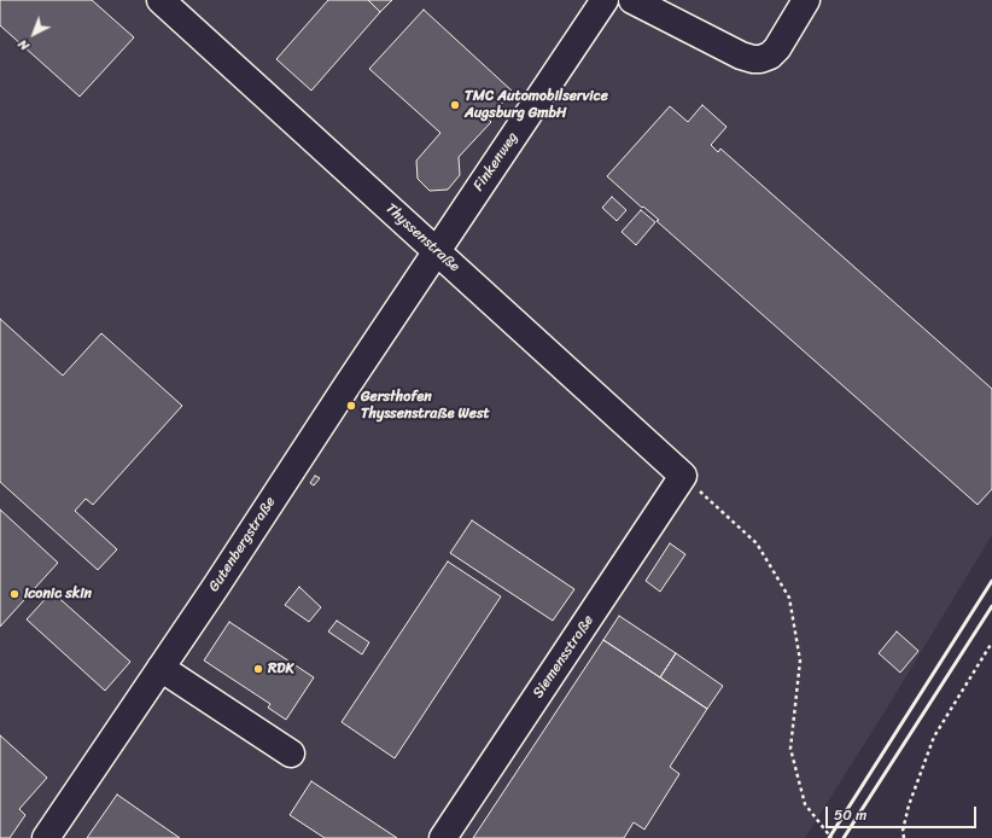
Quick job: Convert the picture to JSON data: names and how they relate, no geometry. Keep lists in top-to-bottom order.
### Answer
{
  "streets": {
    "street": [
      "Finkenweg",
      "Thyssenstraße",
      "Gutenbergstraße",
      "Siemensstraße"
    ]
  },
  "crossings": [
    ["Finkenweg", "Thyssenstraße"],
    ["Finkenweg", "Gutenbergstraße"],
    ["Thyssenstraße", "Gutenbergstraße"],
    ["Thyssenstraße", "Siemensstraße"]
  ],
  "places": [
    "TMC Automobilservice Augsburg GmbH",
    "Gersthofen Thyssenstraße West",
    "iconic skin",
    "RDK"
  ],
  "scale_bar": "50 m",
  "north": "bottom left"
}
